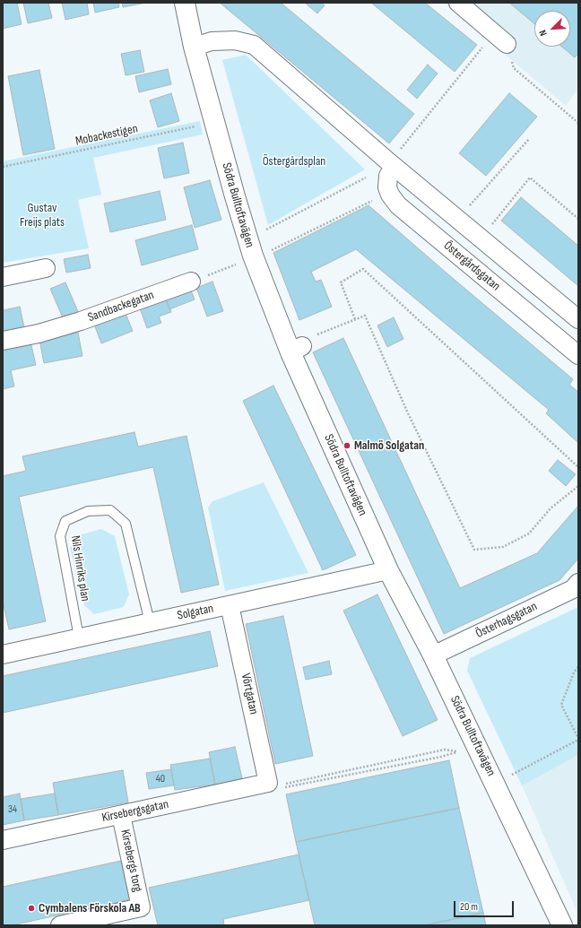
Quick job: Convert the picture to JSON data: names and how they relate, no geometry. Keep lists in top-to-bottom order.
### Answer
{
  "streets": {
    "street": [
      "Södra Bulltoftavägen",
      "Östergårdsgatan",
      "Sandbackegatan",
      "Solgatan",
      "Österhagsgatan",
      "Vörtgatan",
      "Kirsebergsgatan",
      "Kirsebergs torg"
    ],
    "lane": ["Nils Hinriks plan"],
    "path": ["Mobackestigen"]
  },
  "crossings": [
    ["Mobackestigen", "Södra Bulltoftavägen"],
    ["Södra Bulltoftavägen", "Solgatan"],
    ["Södra Bulltoftavägen", "Österhagsgatan"],
    ["Nils Hinriks plan", "Solgatan"],
    ["Solgatan", "Vörtgatan"],
    ["Vörtgatan", "Kirsebergsgatan"],
    ["Kirsebergsgatan", "Kirsebergs torg"]
  ],
  "parks": ["Östergårdsplan", "Gustav Freijs plats"],
  "places": ["Malmö Solgatan", "Cymbalens Förskola AB"],
  "house_numbers": ["40", "34"],
  "scale_bar": "20 m",
  "north": "bottom left"
}
